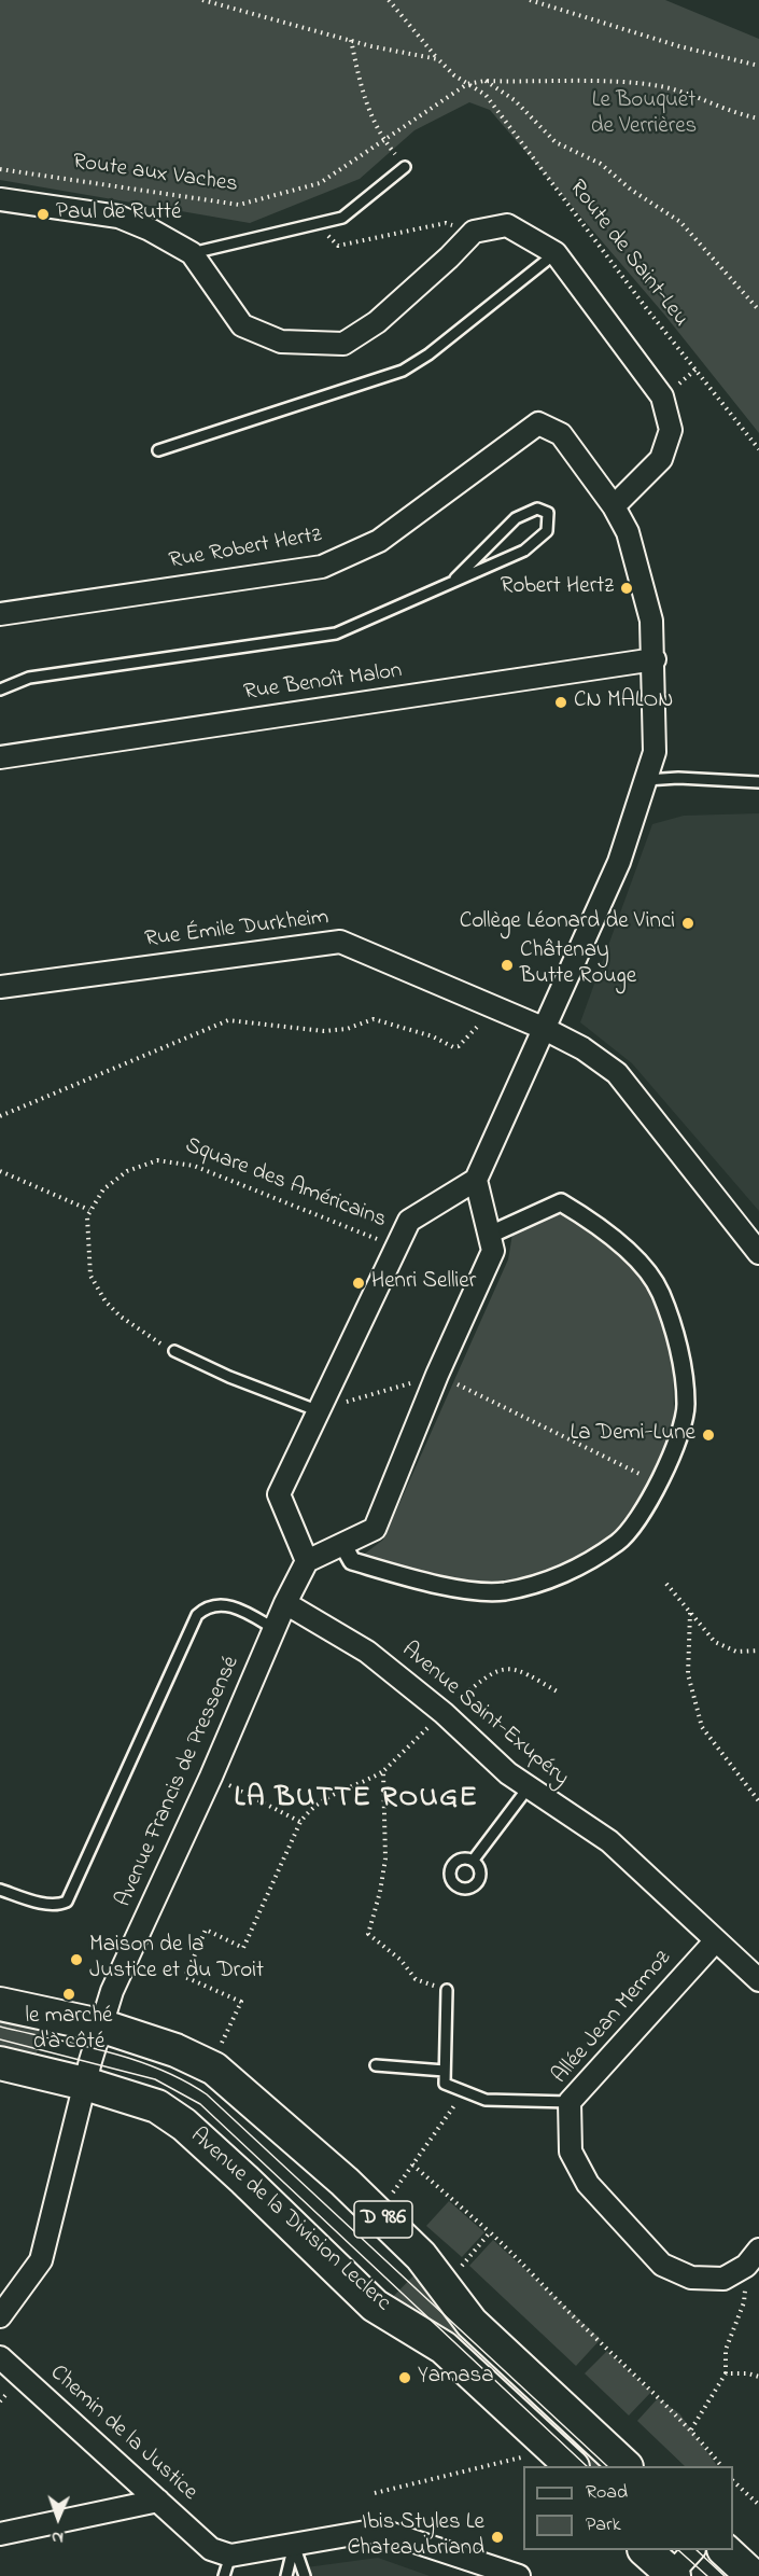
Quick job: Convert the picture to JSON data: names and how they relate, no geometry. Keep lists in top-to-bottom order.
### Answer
{
  "streets": {
    "main road": ["D 986", "Avenue de la Division Leclerc"],
    "street": [
      "Rue Robert Hertz",
      "Rue Benoît Malon",
      "Rue Émile Durkheim",
      "Avenue Saint-Exupéry",
      "Avenue Francis de Pressensé",
      "Allée Jean Mermoz",
      "Chemin de la Justice"
    ],
    "path": ["Route aux Vaches", "Route de Saint-Leu", "Square des Américains"]
  },
  "crossings": [
    ["Route aux Vaches", "Route de Saint-Leu"],
    ["Avenue Saint-Exupéry", "Avenue Francis de Pressensé"],
    ["Avenue Saint-Exupéry", "Allée Jean Mermoz"],
    ["Avenue Francis de Pressensé", "D 986"],
    ["Avenue Francis de Pressensé", "Avenue de la Division Leclerc"]
  ],
  "districts": ["LA BUTTE ROUGE"],
  "parks": ["Le Bouquet de Verrières"],
  "places": [
    "Paul de Rutté",
    "Robert Hertz",
    "CN MALON",
    "Collège Léonard de Vinci",
    "Châtenay Butte Rouge",
    "Henri Sellier",
    "La Demi-Lune",
    "Maison de la Justice et du Droit",
    "le marché d'à côté",
    "Yamasa",
    "Ibis Styles Le Chateaubriand"
  ],
  "legend": ["Road", "Park"],
  "north": "bottom"
}
